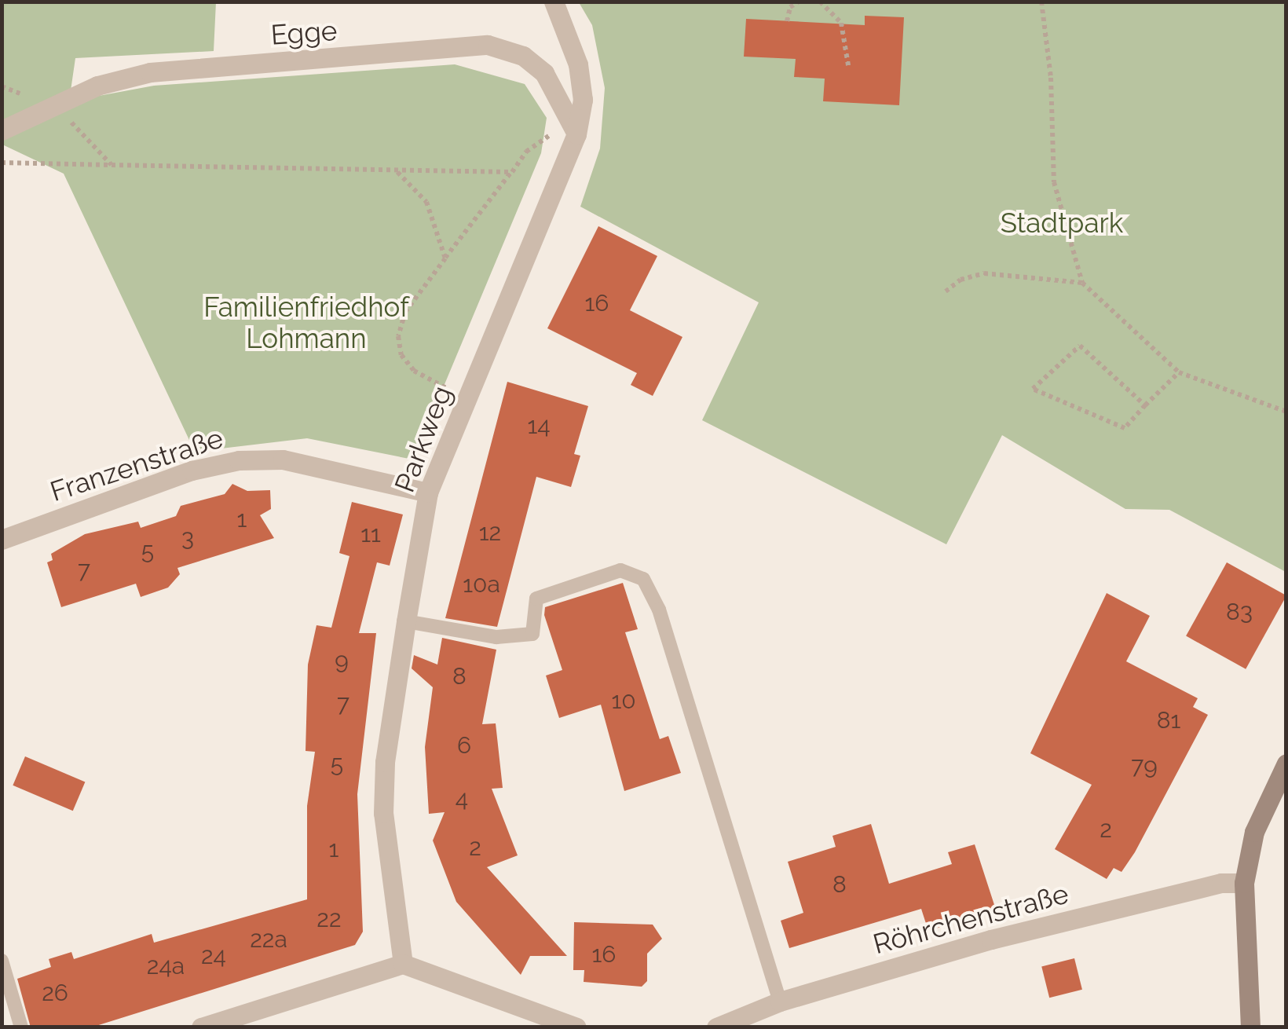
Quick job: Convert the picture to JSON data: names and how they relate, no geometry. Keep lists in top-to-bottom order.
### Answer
{
  "streets": {
    "street": [
      "Egge",
      "Parkweg",
      "Franzenstraße",
      "Röhrchenstraße"
    ]
  },
  "crossings": [
    ["Egge", "Parkweg"],
    ["Parkweg", "Franzenstraße"]
  ],
  "parks": ["Stadtpark", "Familienfriedhof Lohmann"],
  "house_numbers": [
    "16",
    "14",
    "1",
    "12",
    "11",
    "3",
    "5",
    "7",
    "10a",
    "83",
    "9",
    "8",
    "10",
    "7",
    "81",
    "6",
    "5",
    "79",
    "4",
    "2",
    "2",
    "1",
    "8",
    "22",
    "22a",
    "16",
    "24",
    "24a",
    "26"
  ]
}
